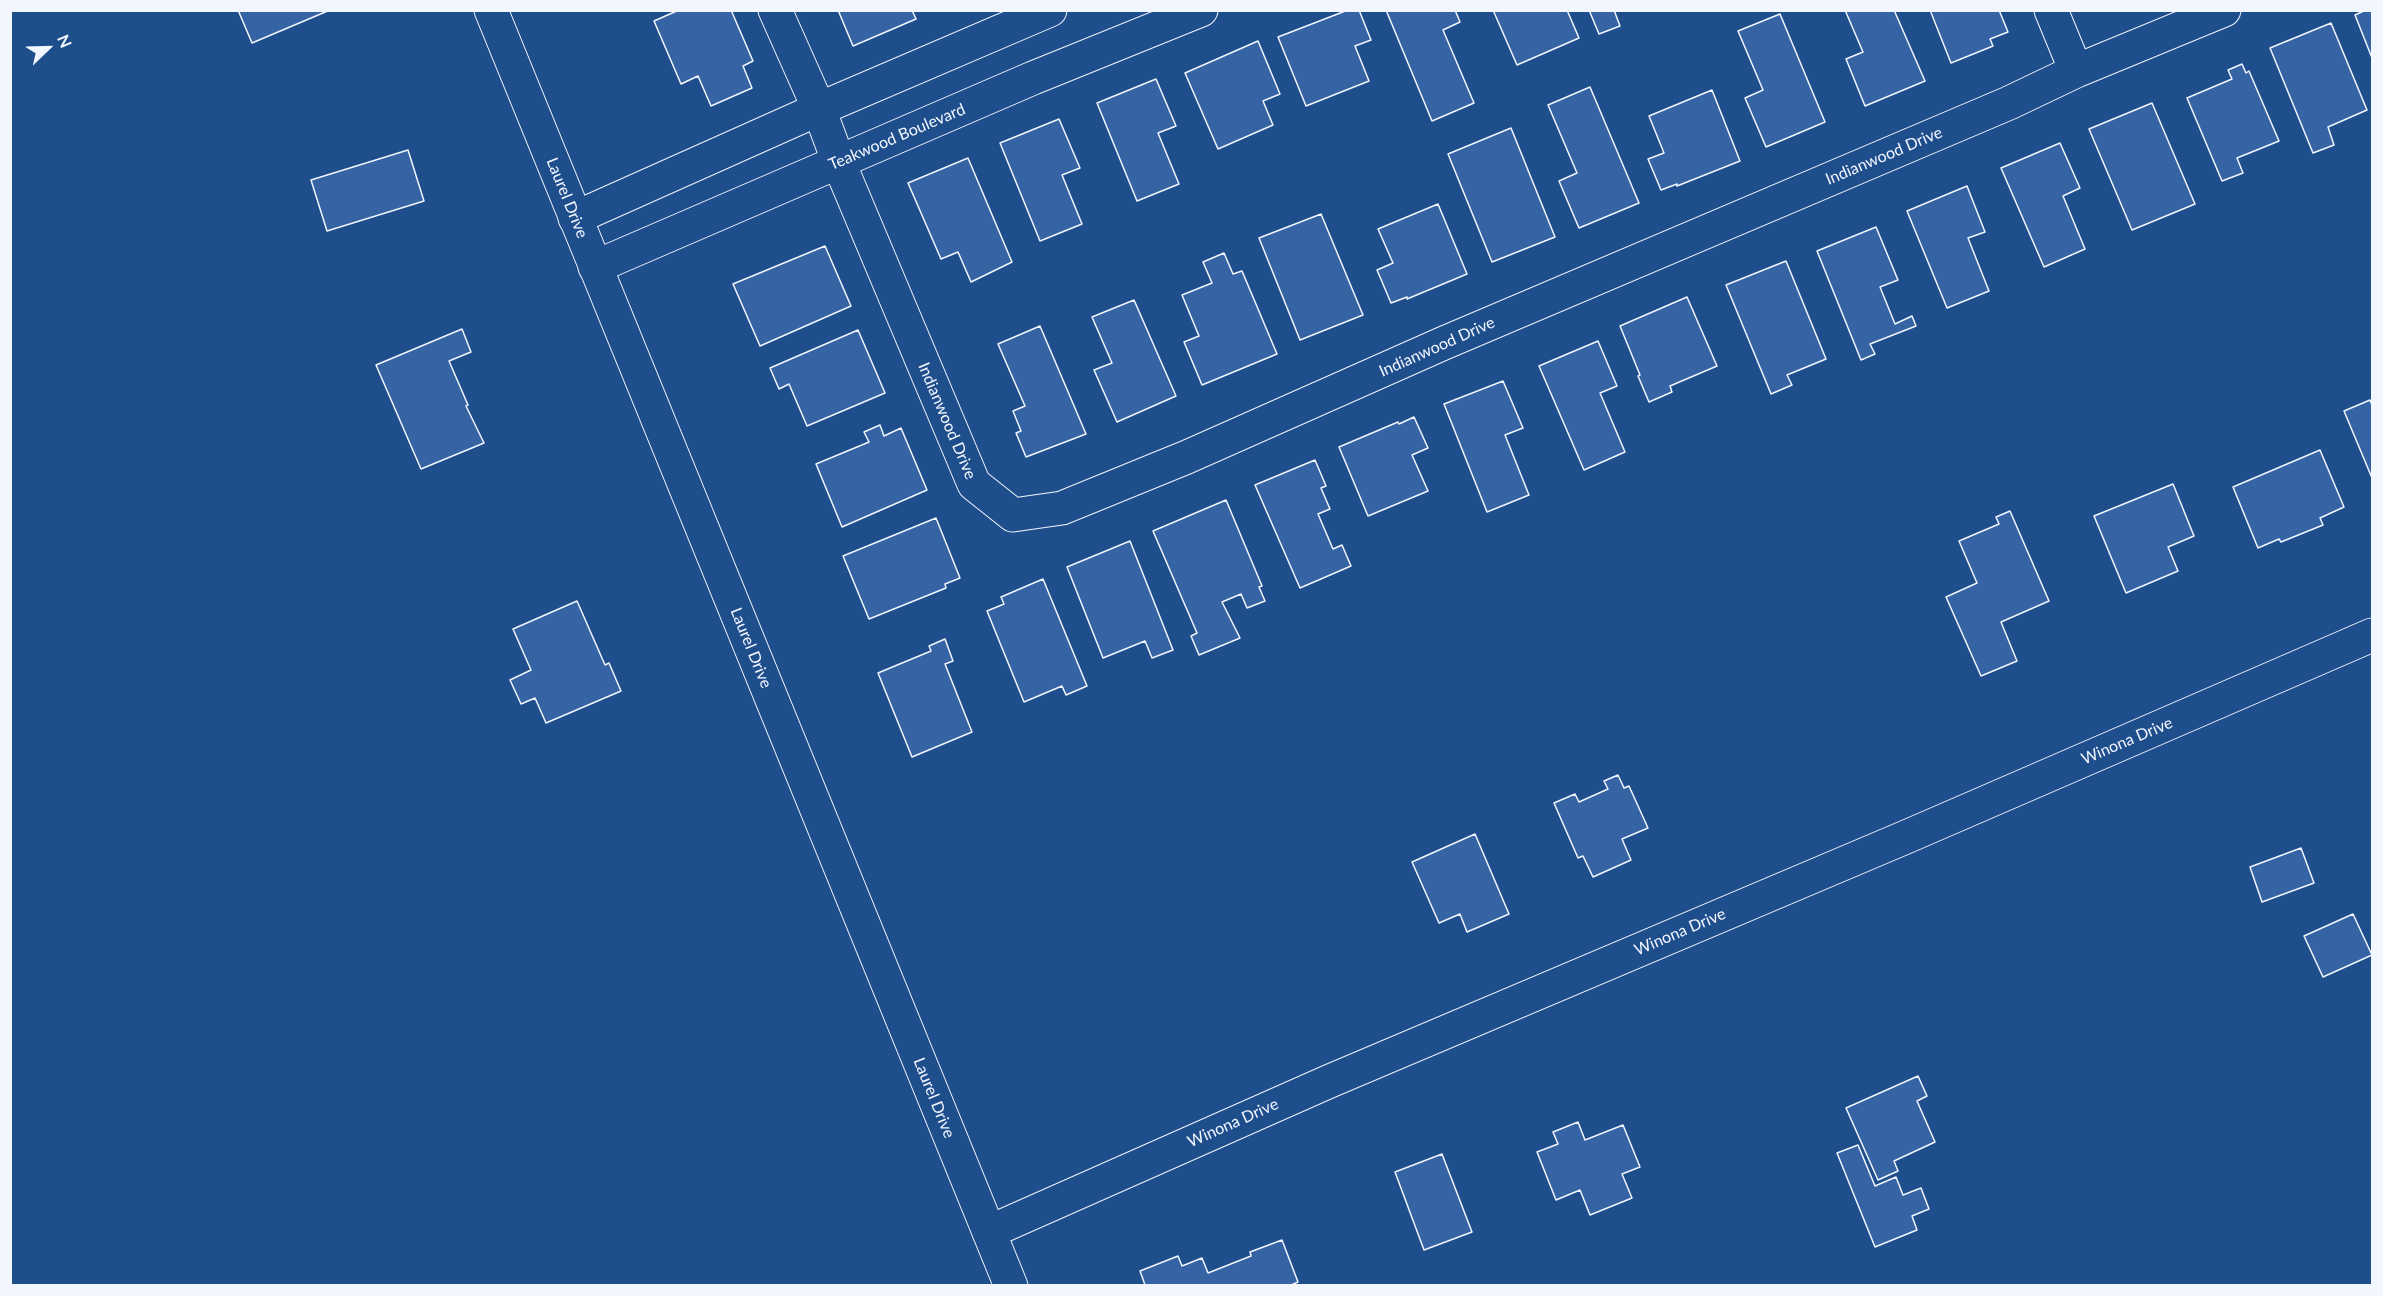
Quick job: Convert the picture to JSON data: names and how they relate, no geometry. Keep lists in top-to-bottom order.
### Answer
{
  "streets": {
    "street": [
      "Teakwood Boulevard",
      "Indianwood Drive",
      "Laurel Drive",
      "Winona Drive"
    ]
  },
  "crossings": [
    ["Teakwood Boulevard", "Indianwood Drive"],
    ["Teakwood Boulevard", "Laurel Drive"],
    ["Laurel Drive", "Winona Drive"]
  ],
  "north": "top right"
}
